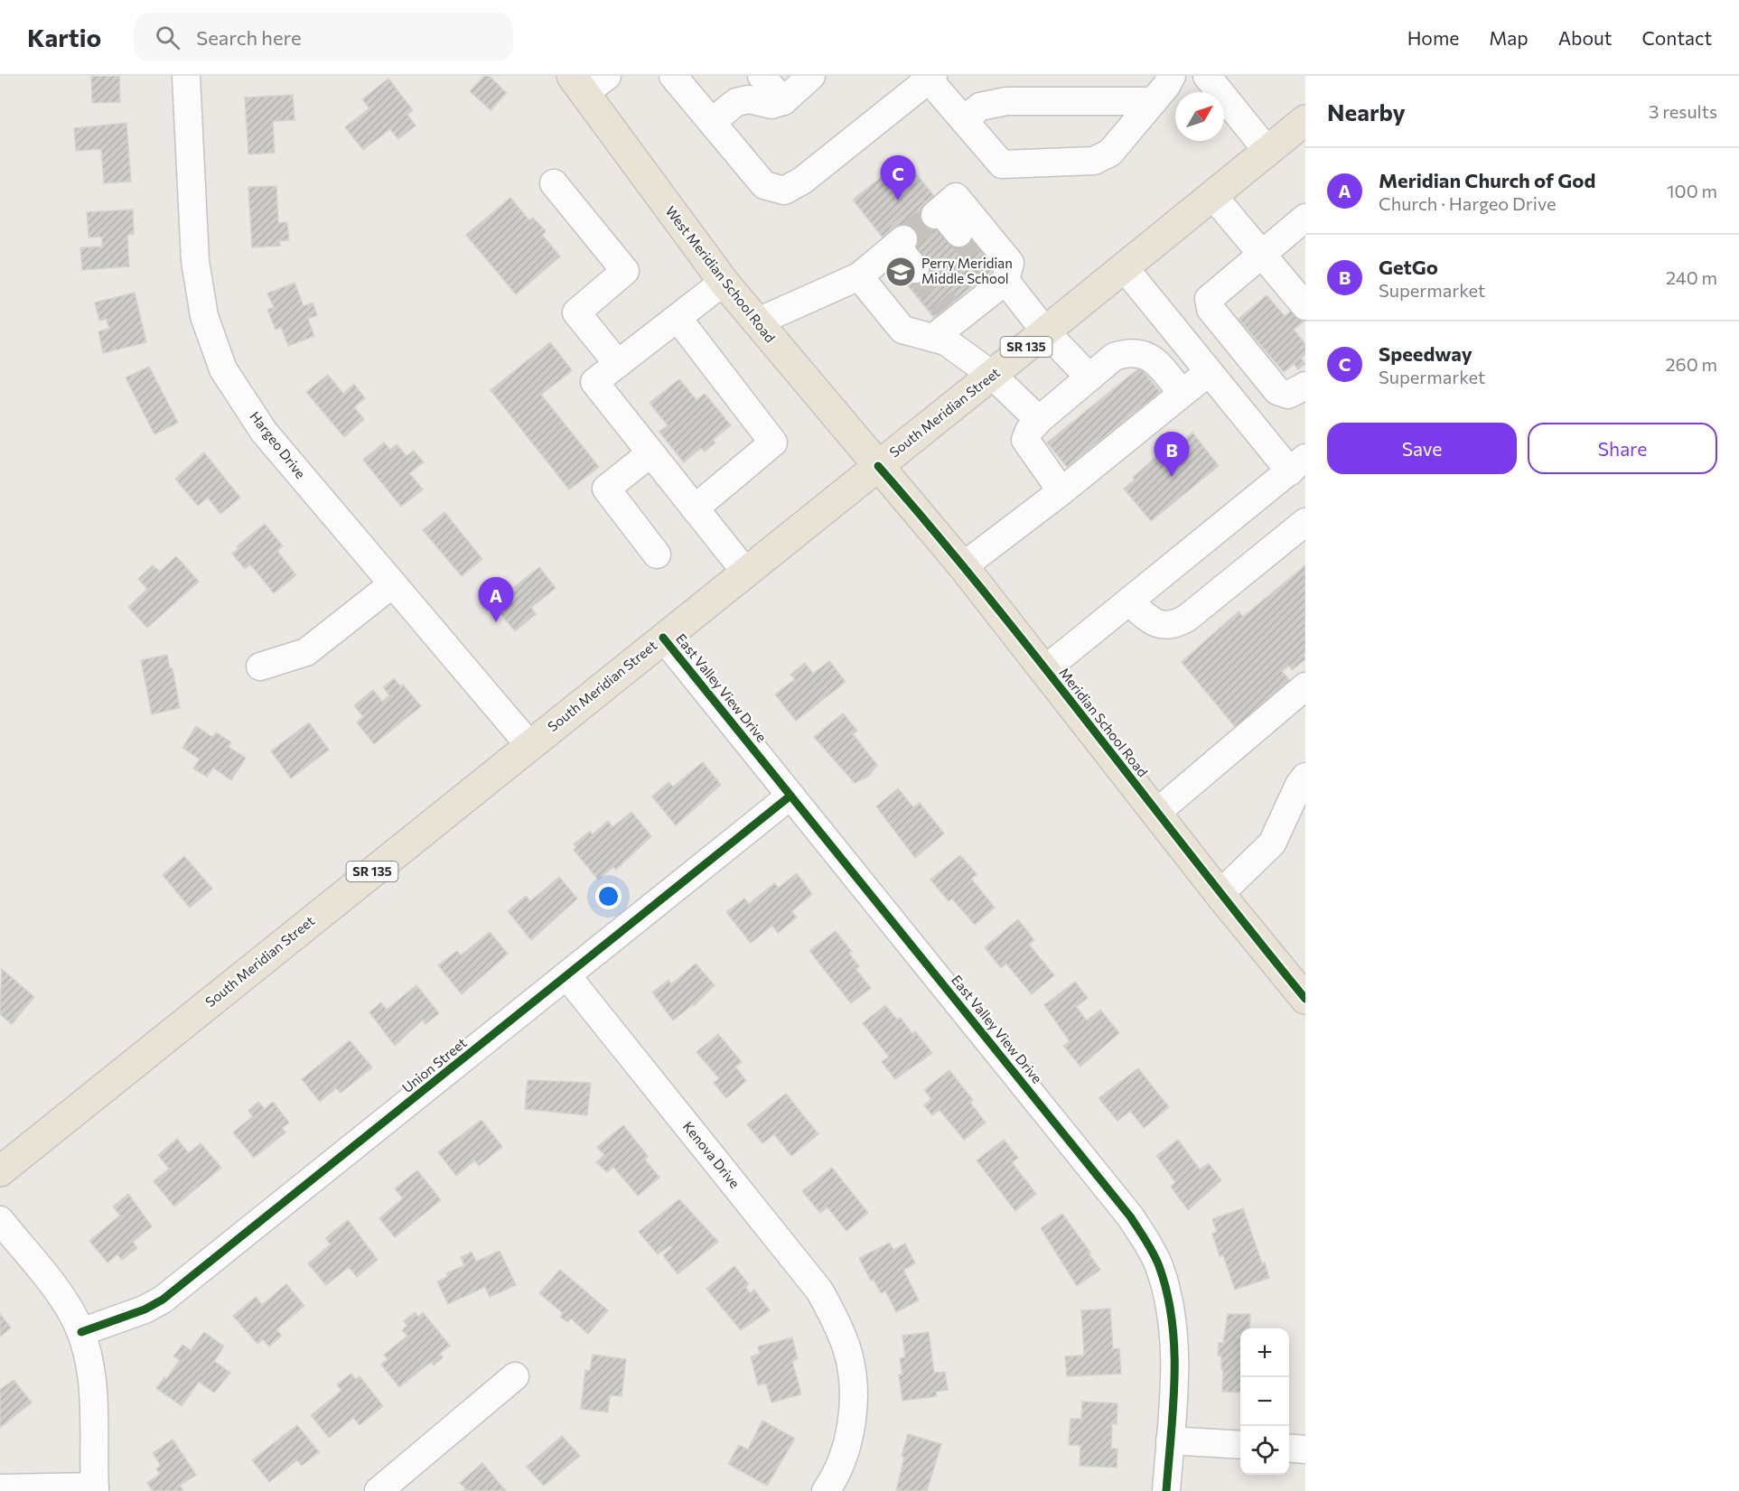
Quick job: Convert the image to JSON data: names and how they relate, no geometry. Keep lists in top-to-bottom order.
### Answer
{
  "streets": {
    "main road": [
      "West Meridian School Road",
      "SR 135",
      "South Meridian Street",
      "Meridian School Road"
    ],
    "street": [
      "Hargeo Drive",
      "East Valley View Drive",
      "Union Street",
      "Kenova Drive"
    ]
  },
  "crossings": [
    ["West Meridian School Road", "South Meridian Street"],
    ["West Meridian School Road", "Meridian School Road"],
    ["South Meridian Street", "Hargeo Drive"],
    ["South Meridian Street", "East Valley View Drive"],
    ["South Meridian Street", "Meridian School Road"],
    ["East Valley View Drive", "Union Street"],
    ["Union Street", "Kenova Drive"]
  ],
  "places": {
    "school or university": ["Perry Meridian Middle School"]
  },
  "north": "top right",
  "page": {
    "header": "Kartio",
    "search": "Search here",
    "nav": [
      "Home",
      "Map",
      "About",
      "Contact"
    ],
    "heading": ["Nearby", "3 results"],
    "list": [
      {
        "mark": "A",
        "name": "Meridian Church of God",
        "note": "Church · Hargeo Drive",
        "value": "100 m"
      },
      {
        "mark": "B",
        "name": "GetGo",
        "note": "Supermarket",
        "value": "240 m"
      },
      {
        "mark": "C",
        "name": "Speedway",
        "note": "Supermarket",
        "value": "260 m"
      }
    ],
    "pins": ["C", "B", "A"],
    "buttons": ["Save", "Share"],
    "map_buttons": ["+", "−"]
  }
}
